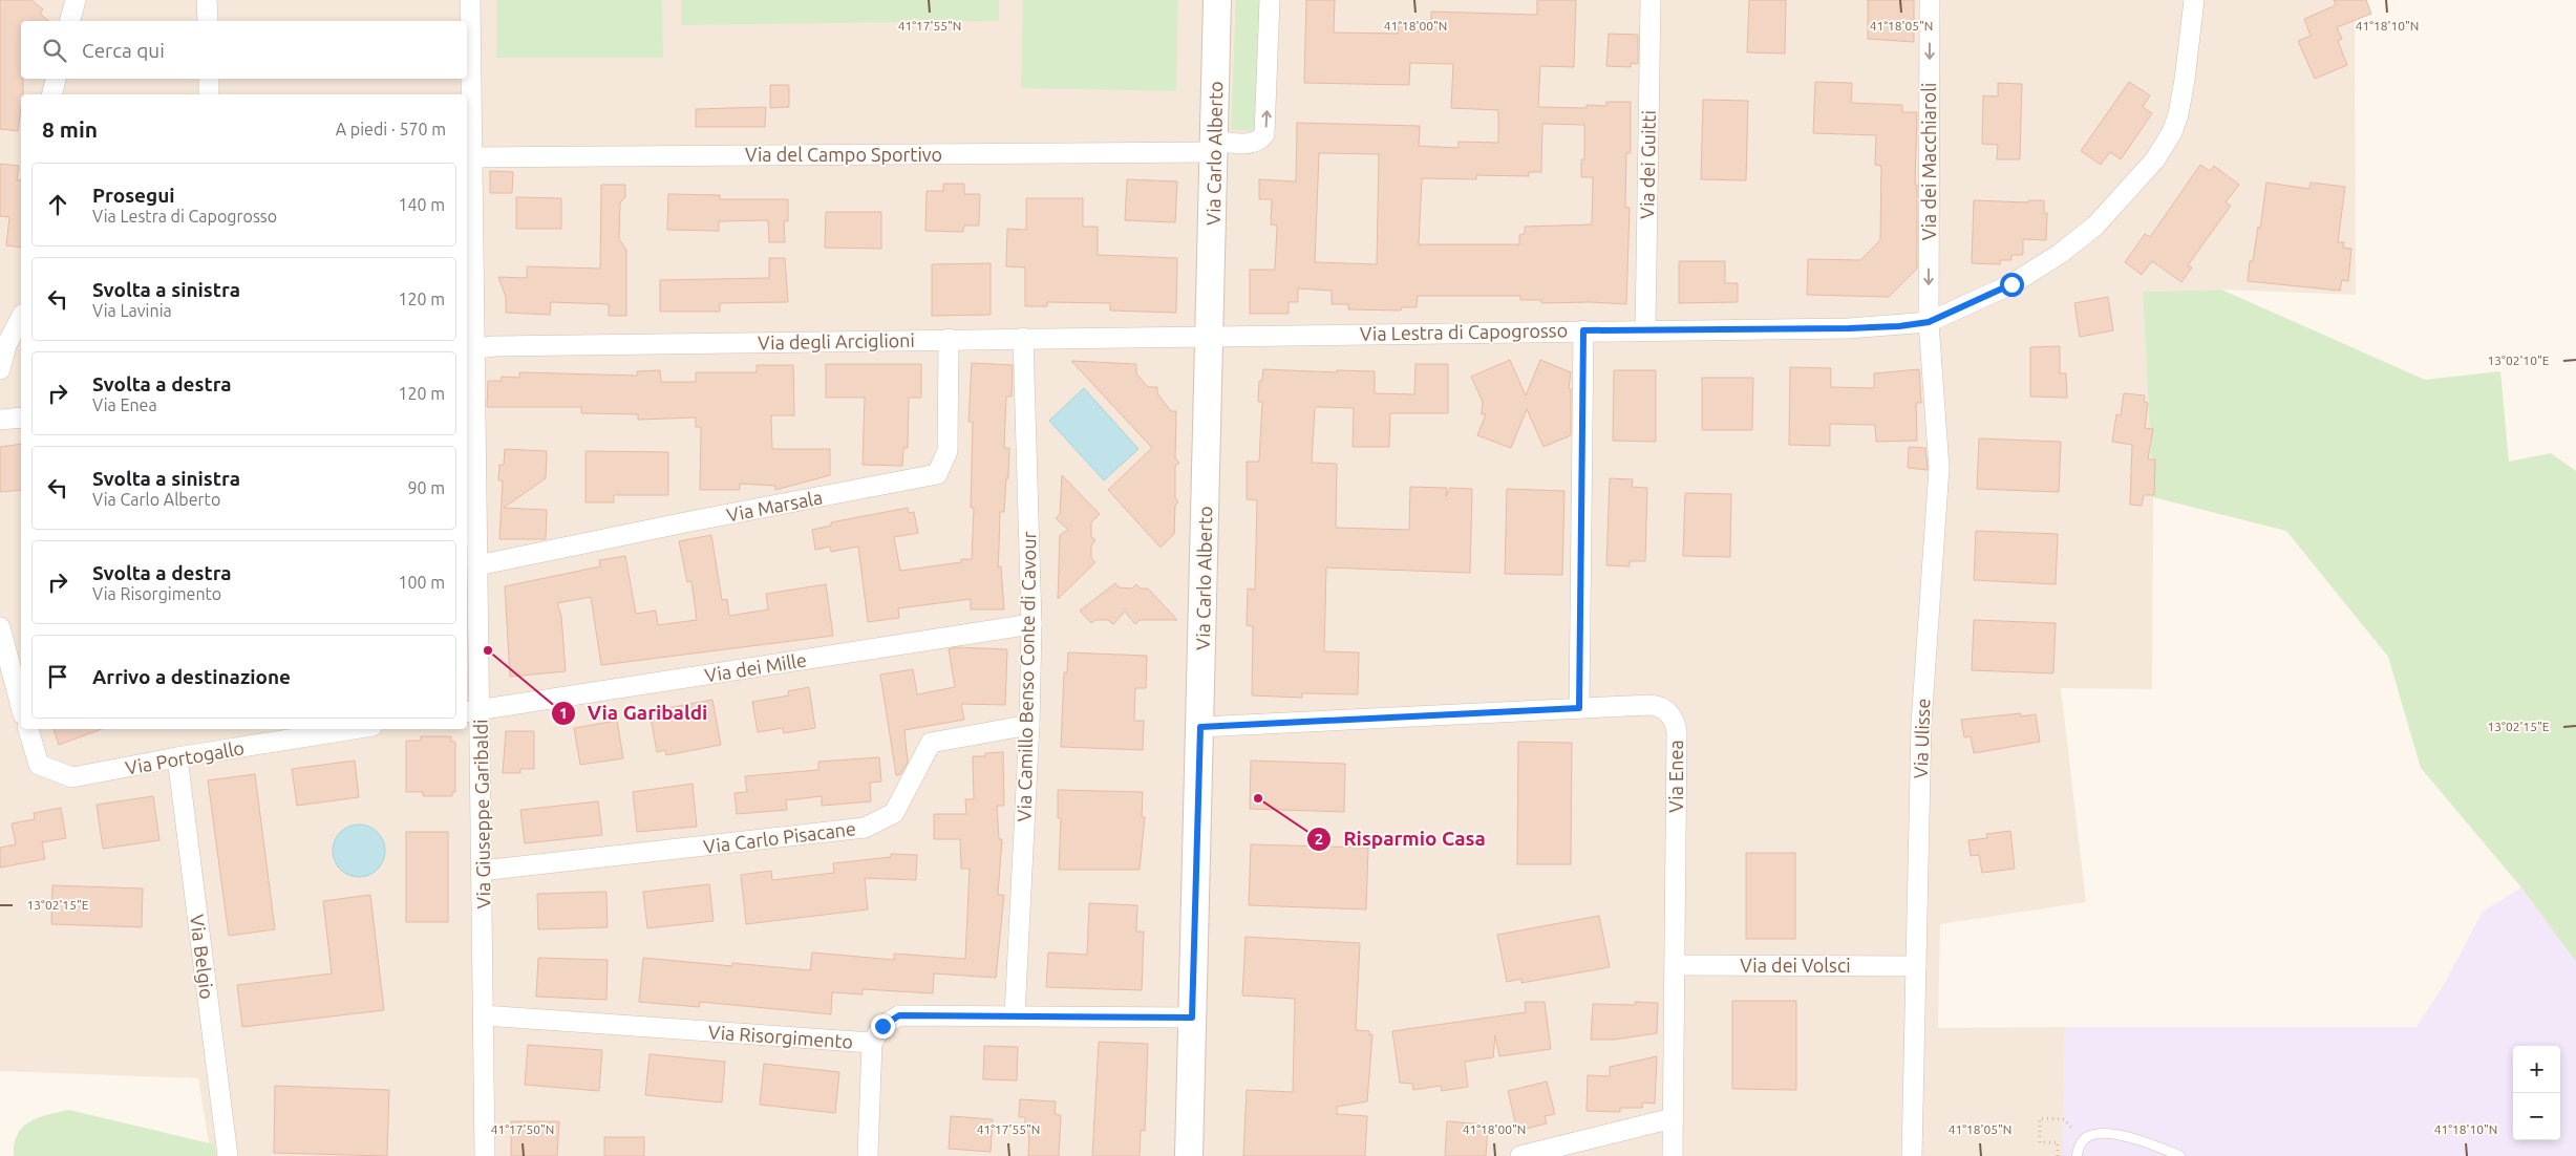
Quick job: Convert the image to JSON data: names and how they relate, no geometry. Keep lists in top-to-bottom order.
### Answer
{
  "streets": {
    "street": [
      "Via Carlo Alberto",
      "Via del Campo Sportivo",
      "Via dei Macchiaroli",
      "Via dei Guitti",
      "Via Lestra di Capogrosso",
      "Via degli Arciglioni",
      "Via Marsala",
      "Via dei Mille",
      "Via Camillo Benso Conte di Cavour",
      "Via Ulisse",
      "Via Portogallo",
      "Via Enea",
      "Via Giuseppe Garibaldi",
      "Via Carlo Pisacane",
      "Via Belgio",
      "Via dei Volsci",
      "Via Risorgimento"
    ]
  },
  "crossings": [
    ["Via Carlo Alberto", "Via del Campo Sportivo"],
    ["Via Carlo Alberto", "Via Lestra di Capogrosso"],
    ["Via Carlo Alberto", "Via degli Arciglioni"],
    ["Via Carlo Alberto", "Via Enea"],
    ["Via Carlo Alberto", "Via Risorgimento"],
    ["Via del Campo Sportivo", "Via Giuseppe Garibaldi"],
    ["Via dei Macchiaroli", "Via Lestra di Capogrosso"],
    ["Via dei Macchiaroli", "Via Ulisse"],
    ["Via dei Guitti", "Via Lestra di Capogrosso"],
    ["Via Lestra di Capogrosso", "Via degli Arciglioni"],
    ["Via Lestra di Capogrosso", "Via Ulisse"],
    ["Via degli Arciglioni", "Via Marsala"],
    ["Via degli Arciglioni", "Via Camillo Benso Conte di Cavour"],
    ["Via degli Arciglioni", "Via Giuseppe Garibaldi"],
    ["Via Marsala", "Via Giuseppe Garibaldi"],
    ["Via dei Mille", "Via Camillo Benso Conte di Cavour"],
    ["Via dei Mille", "Via Giuseppe Garibaldi"],
    ["Via Camillo Benso Conte di Cavour", "Via Carlo Pisacane"],
    ["Via Camillo Benso Conte di Cavour", "Via Risorgimento"],
    ["Via Ulisse", "Via dei Volsci"],
    ["Via Portogallo", "Via Belgio"],
    ["Via Enea", "Via dei Volsci"],
    ["Via Giuseppe Garibaldi", "Via Carlo Pisacane"],
    ["Via Giuseppe Garibaldi", "Via Risorgimento"]
  ],
  "one_way": ["Via dei Macchiaroli"],
  "places": ["Via Garibaldi", "Risparmio Casa"],
  "page": {
    "search": "Cerca qui",
    "heading": ["8 min", "A piedi · 570 m"],
    "list": [
      ["Prosegui", "Via Lestra di Capogrosso", "140 m"],
      ["Svolta a sinistra", "Via Lavinia", "120 m"],
      ["Svolta a destra", "Via Enea", "120 m"],
      ["Svolta a sinistra", "Via Carlo Alberto", "90 m"],
      ["Svolta a destra", "Via Risorgimento", "100 m"],
      "Arrivo a destinazione"
    ],
    "map_buttons": ["+", "−"]
  },
  "coordinates": [
    "41°17'55\"N",
    "41°18'00\"N",
    "41°18'05\"N",
    "41°18'10\"N",
    "13°02'10\"E",
    "13°02'15\"E",
    "41°17'50\"N"
  ]
}
